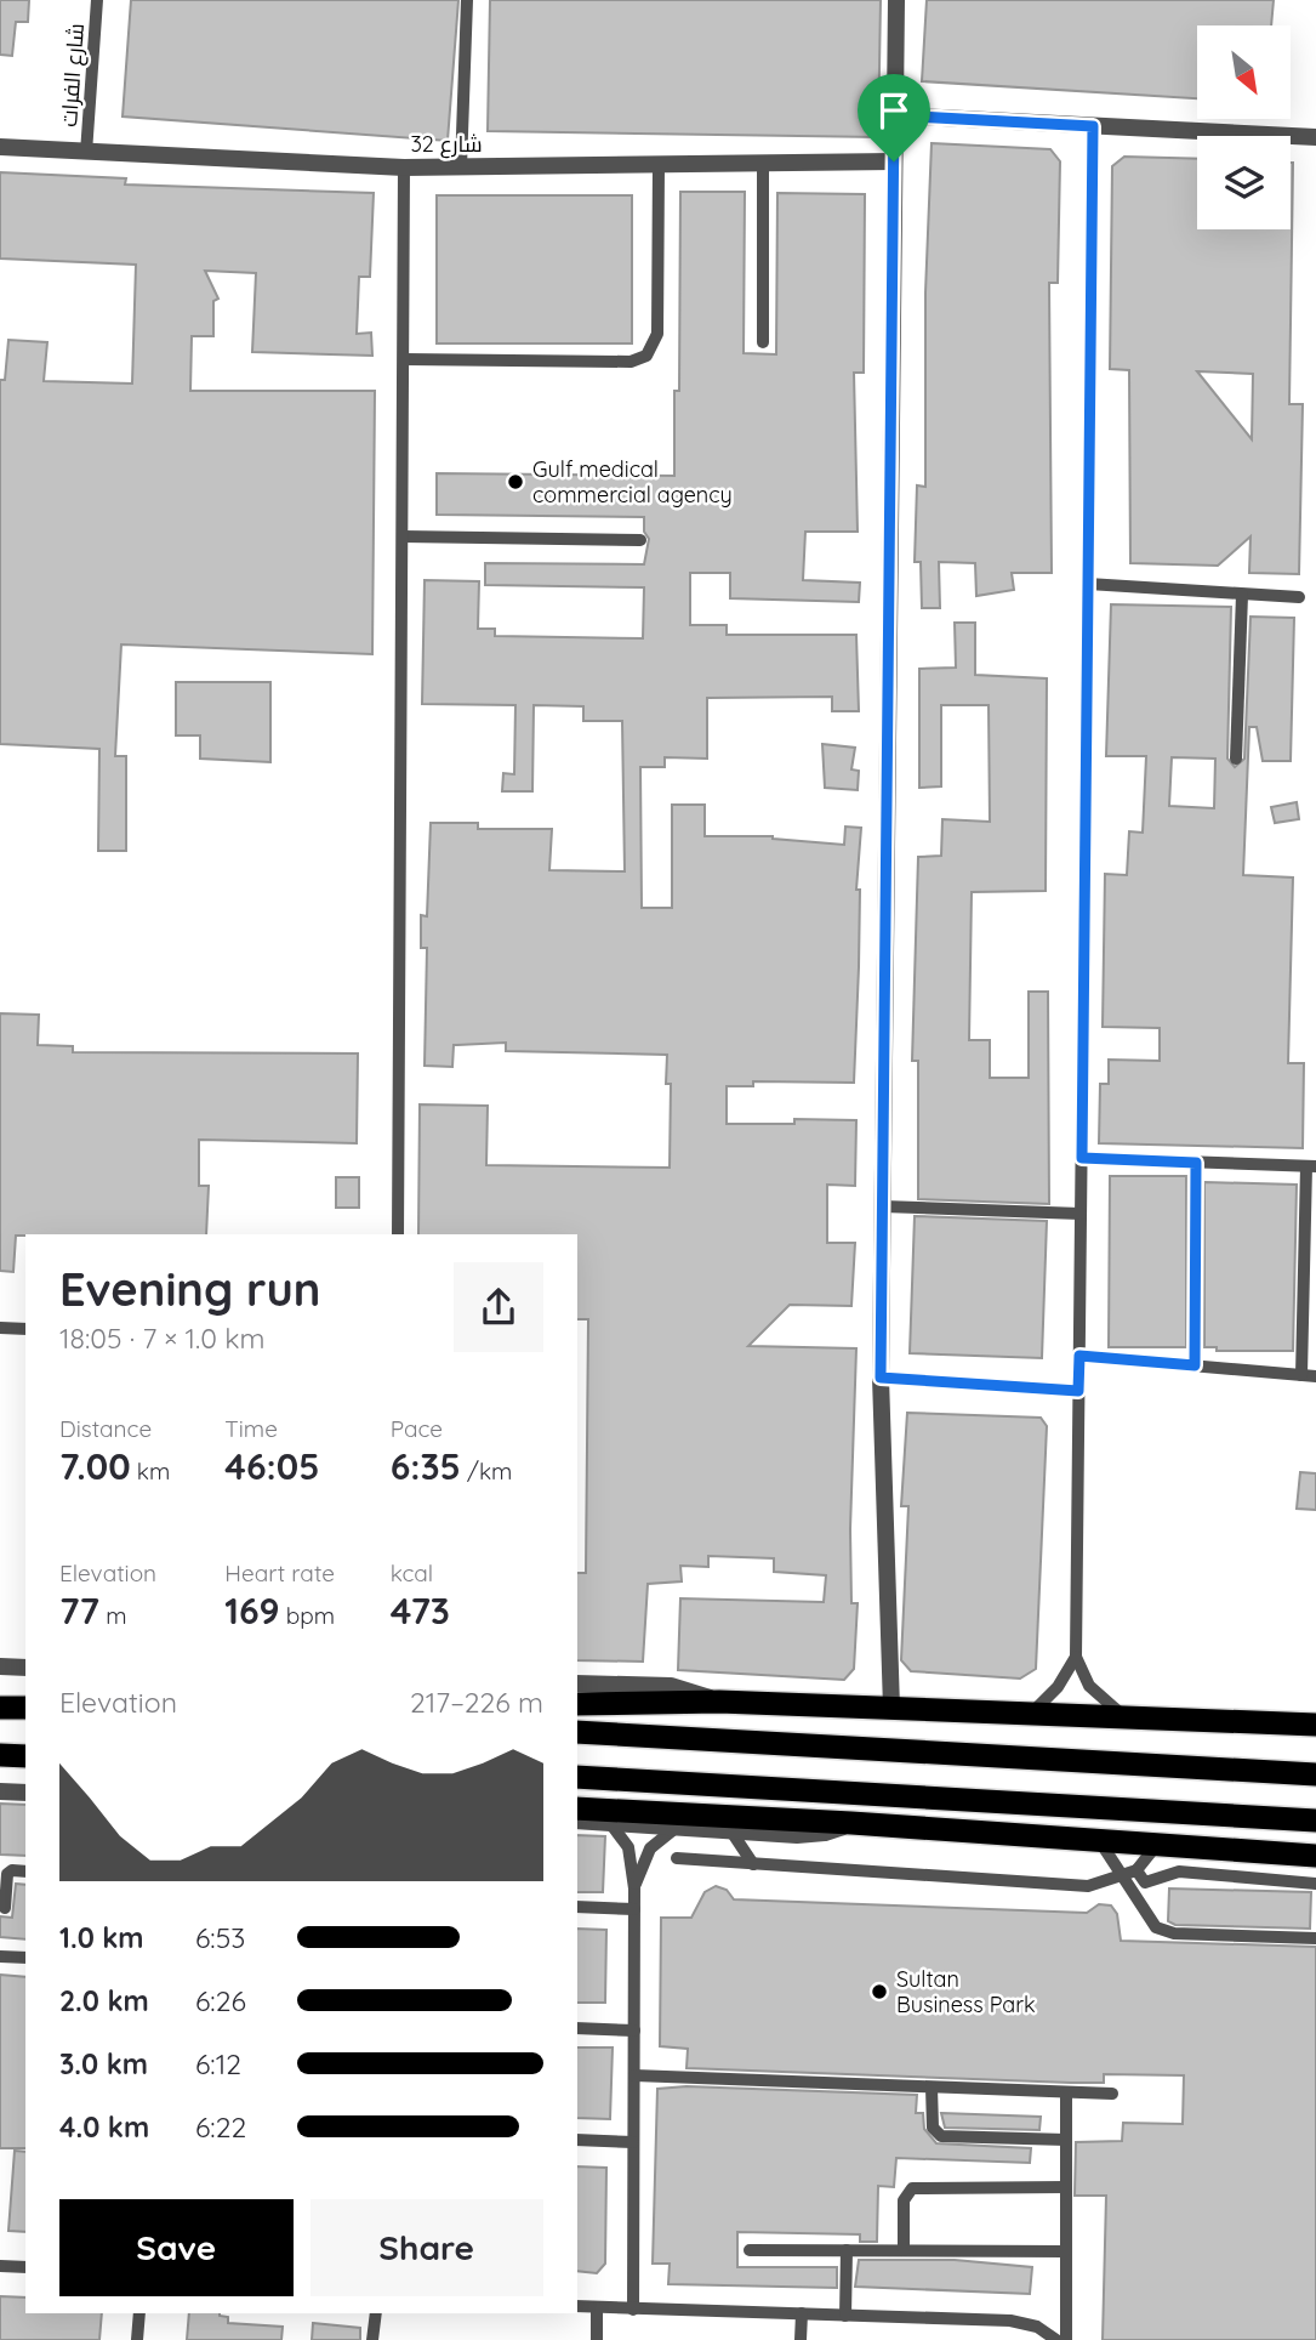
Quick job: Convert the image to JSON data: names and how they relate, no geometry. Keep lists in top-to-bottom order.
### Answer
{
  "streets": {
    "street": ["شارع 32"],
    "lane": ["شارع الفرات"]
  },
  "crossings": [
    ["شارع الفرات", "شارع 32"]
  ],
  "places": ["Gulf medical commercial agency", "Sultan Business Park"],
  "north": "bottom right",
  "page": {
    "heading": ["Evening run", "18:05 · 7 × 1.0 km"],
    "stats": [
      ["Distance", "7.00 km"],
      ["Time", "46:05"],
      ["Pace", "6:35 /km"],
      ["Elevation", "77 m"],
      ["Heart rate", "169 bpm"],
      ["kcal", "473"]
    ],
    "chart": ["Elevation", "217–226 m"],
    "list": [
      {
        "name": "1.0 km",
        "note": "6:53"
      },
      {
        "name": "2.0 km",
        "note": "6:26"
      },
      {
        "name": "3.0 km",
        "note": "6:12"
      },
      {
        "name": "4.0 km",
        "note": "6:22"
      }
    ],
    "buttons": ["Save", "Share"]
  }
}
